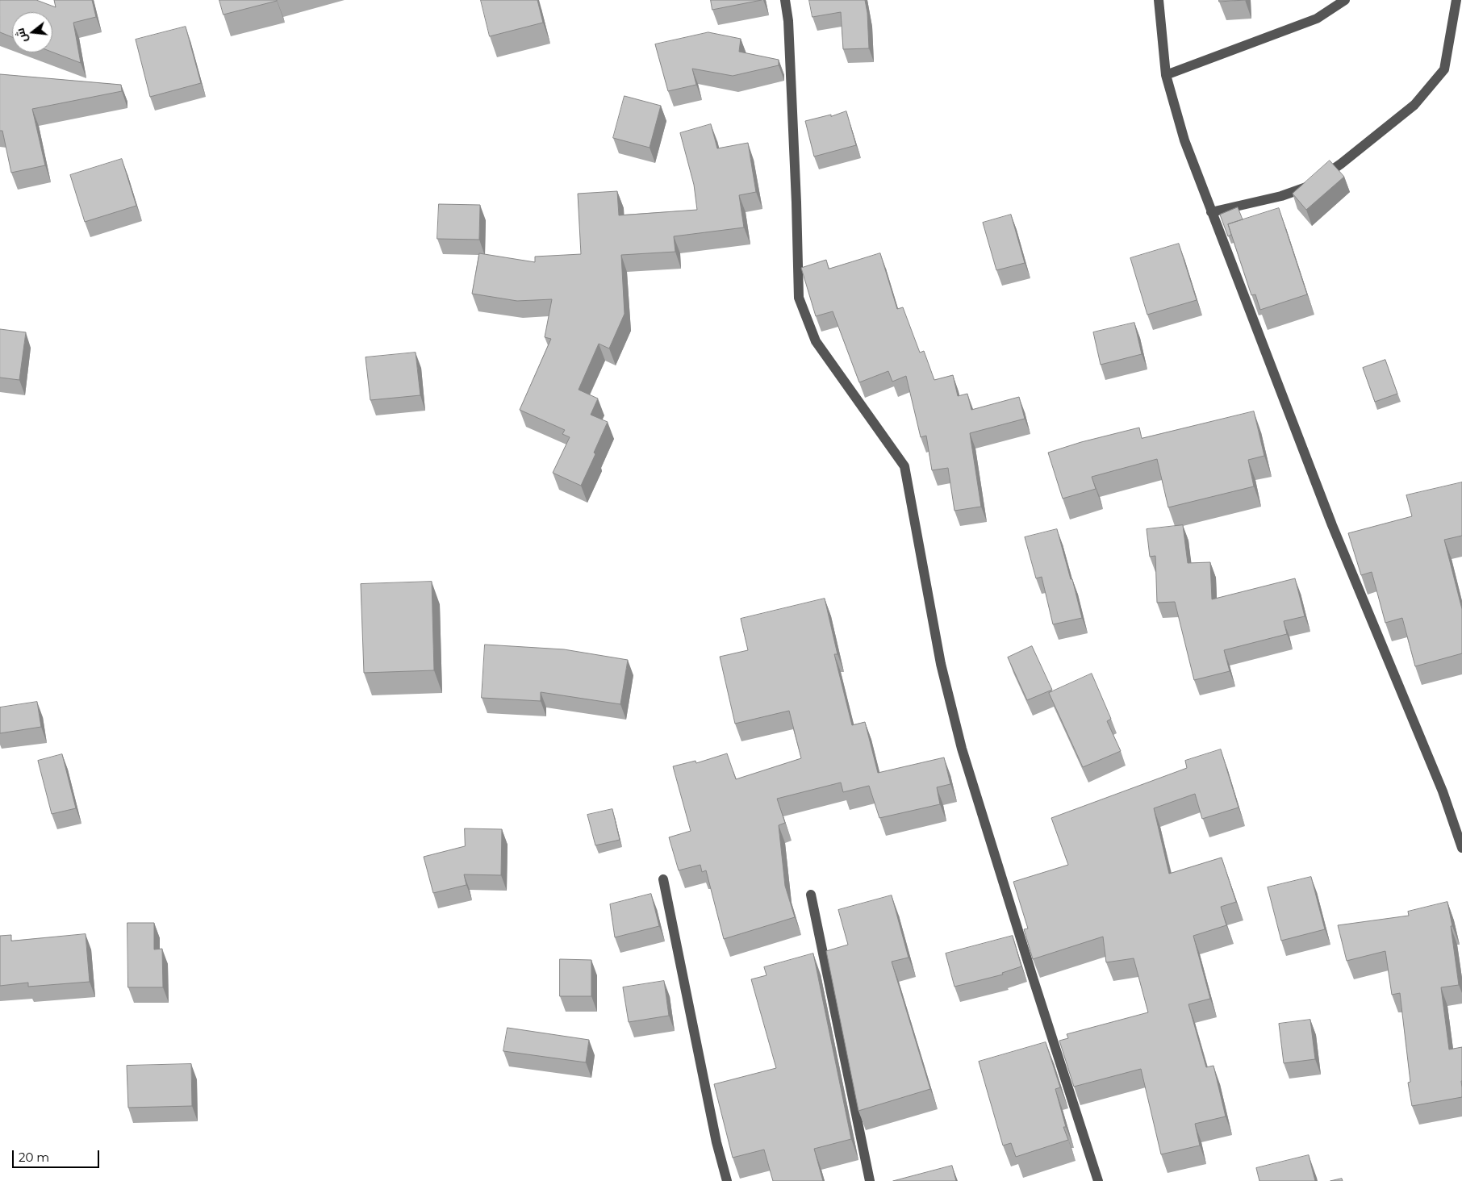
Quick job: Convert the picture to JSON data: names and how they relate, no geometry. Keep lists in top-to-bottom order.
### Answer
{
  "scale_bar": "20 m",
  "north": "left"
}
